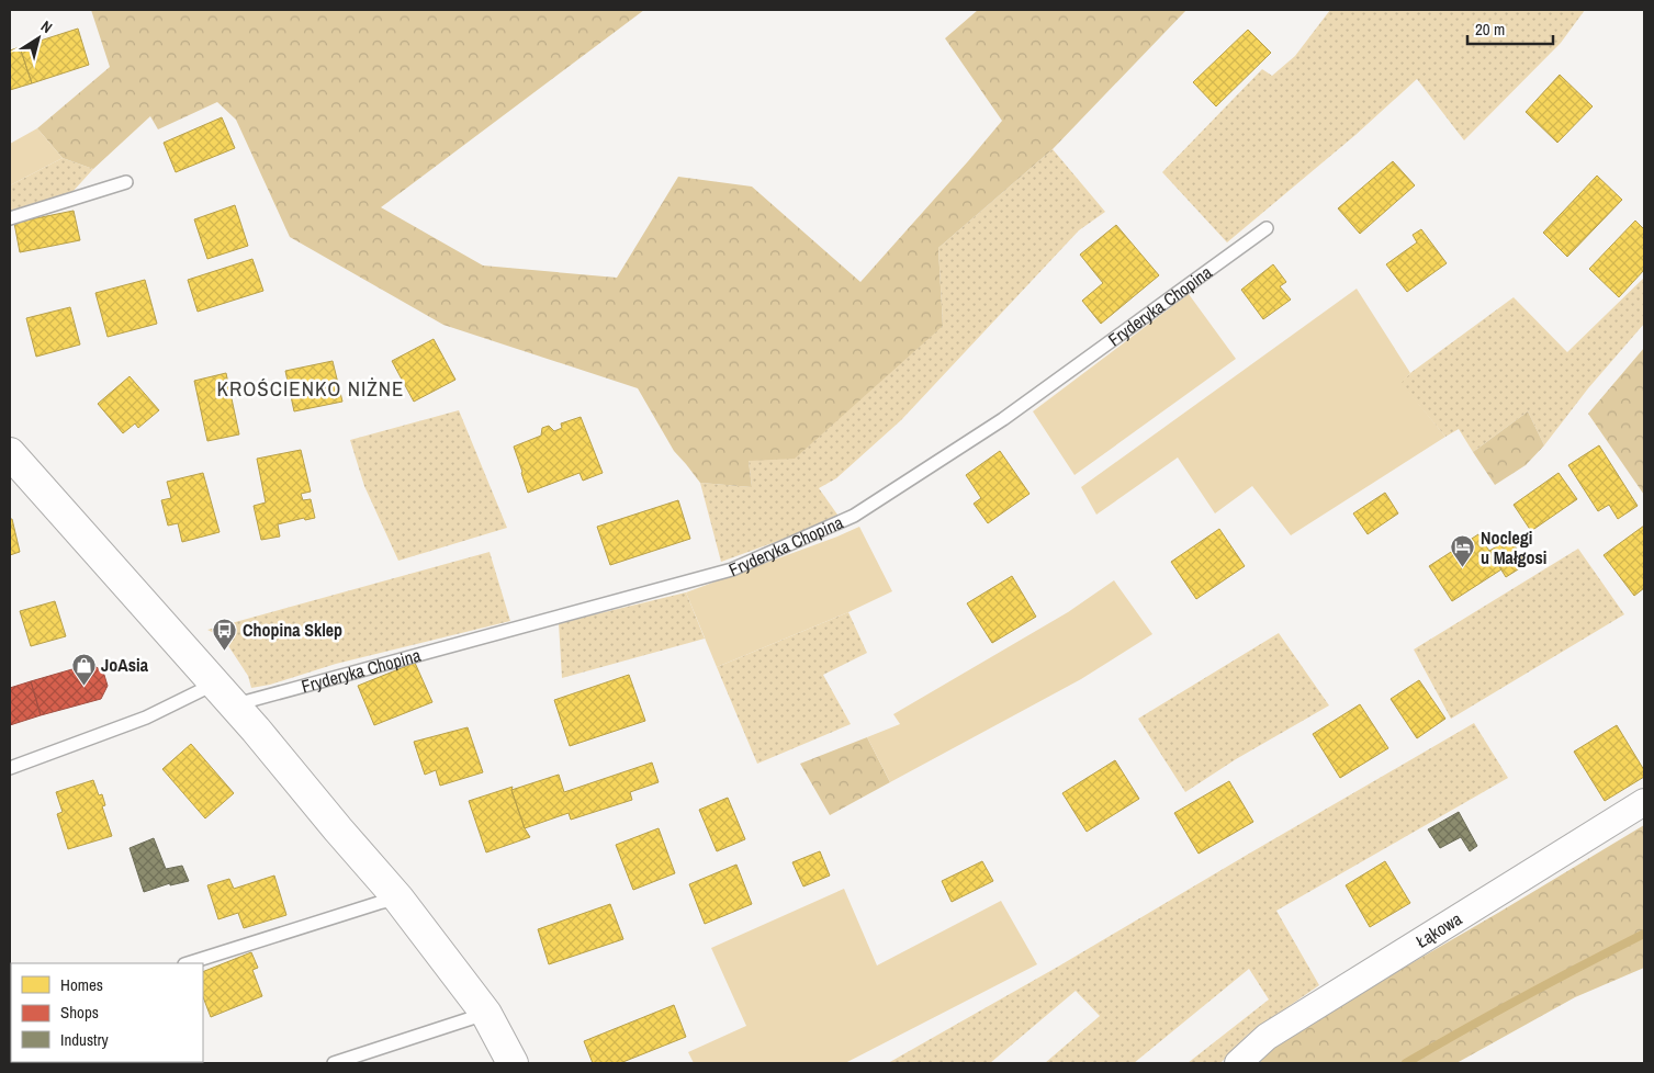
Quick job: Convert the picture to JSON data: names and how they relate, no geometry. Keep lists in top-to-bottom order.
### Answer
{
  "streets": {
    "street": ["Łąkowa"],
    "lane": ["Fryderyka Chopina"]
  },
  "districts": ["KROŚCIENKO NIŻNE"],
  "places": {
    "hotel": ["Noclegi u Małgosi"],
    "bus stop": ["Chopina Sklep"],
    "shop": ["JoAsia"]
  },
  "legend": ["Homes", "Shops", "Industry"],
  "scale_bar": "20 m",
  "north": "top right"
}
